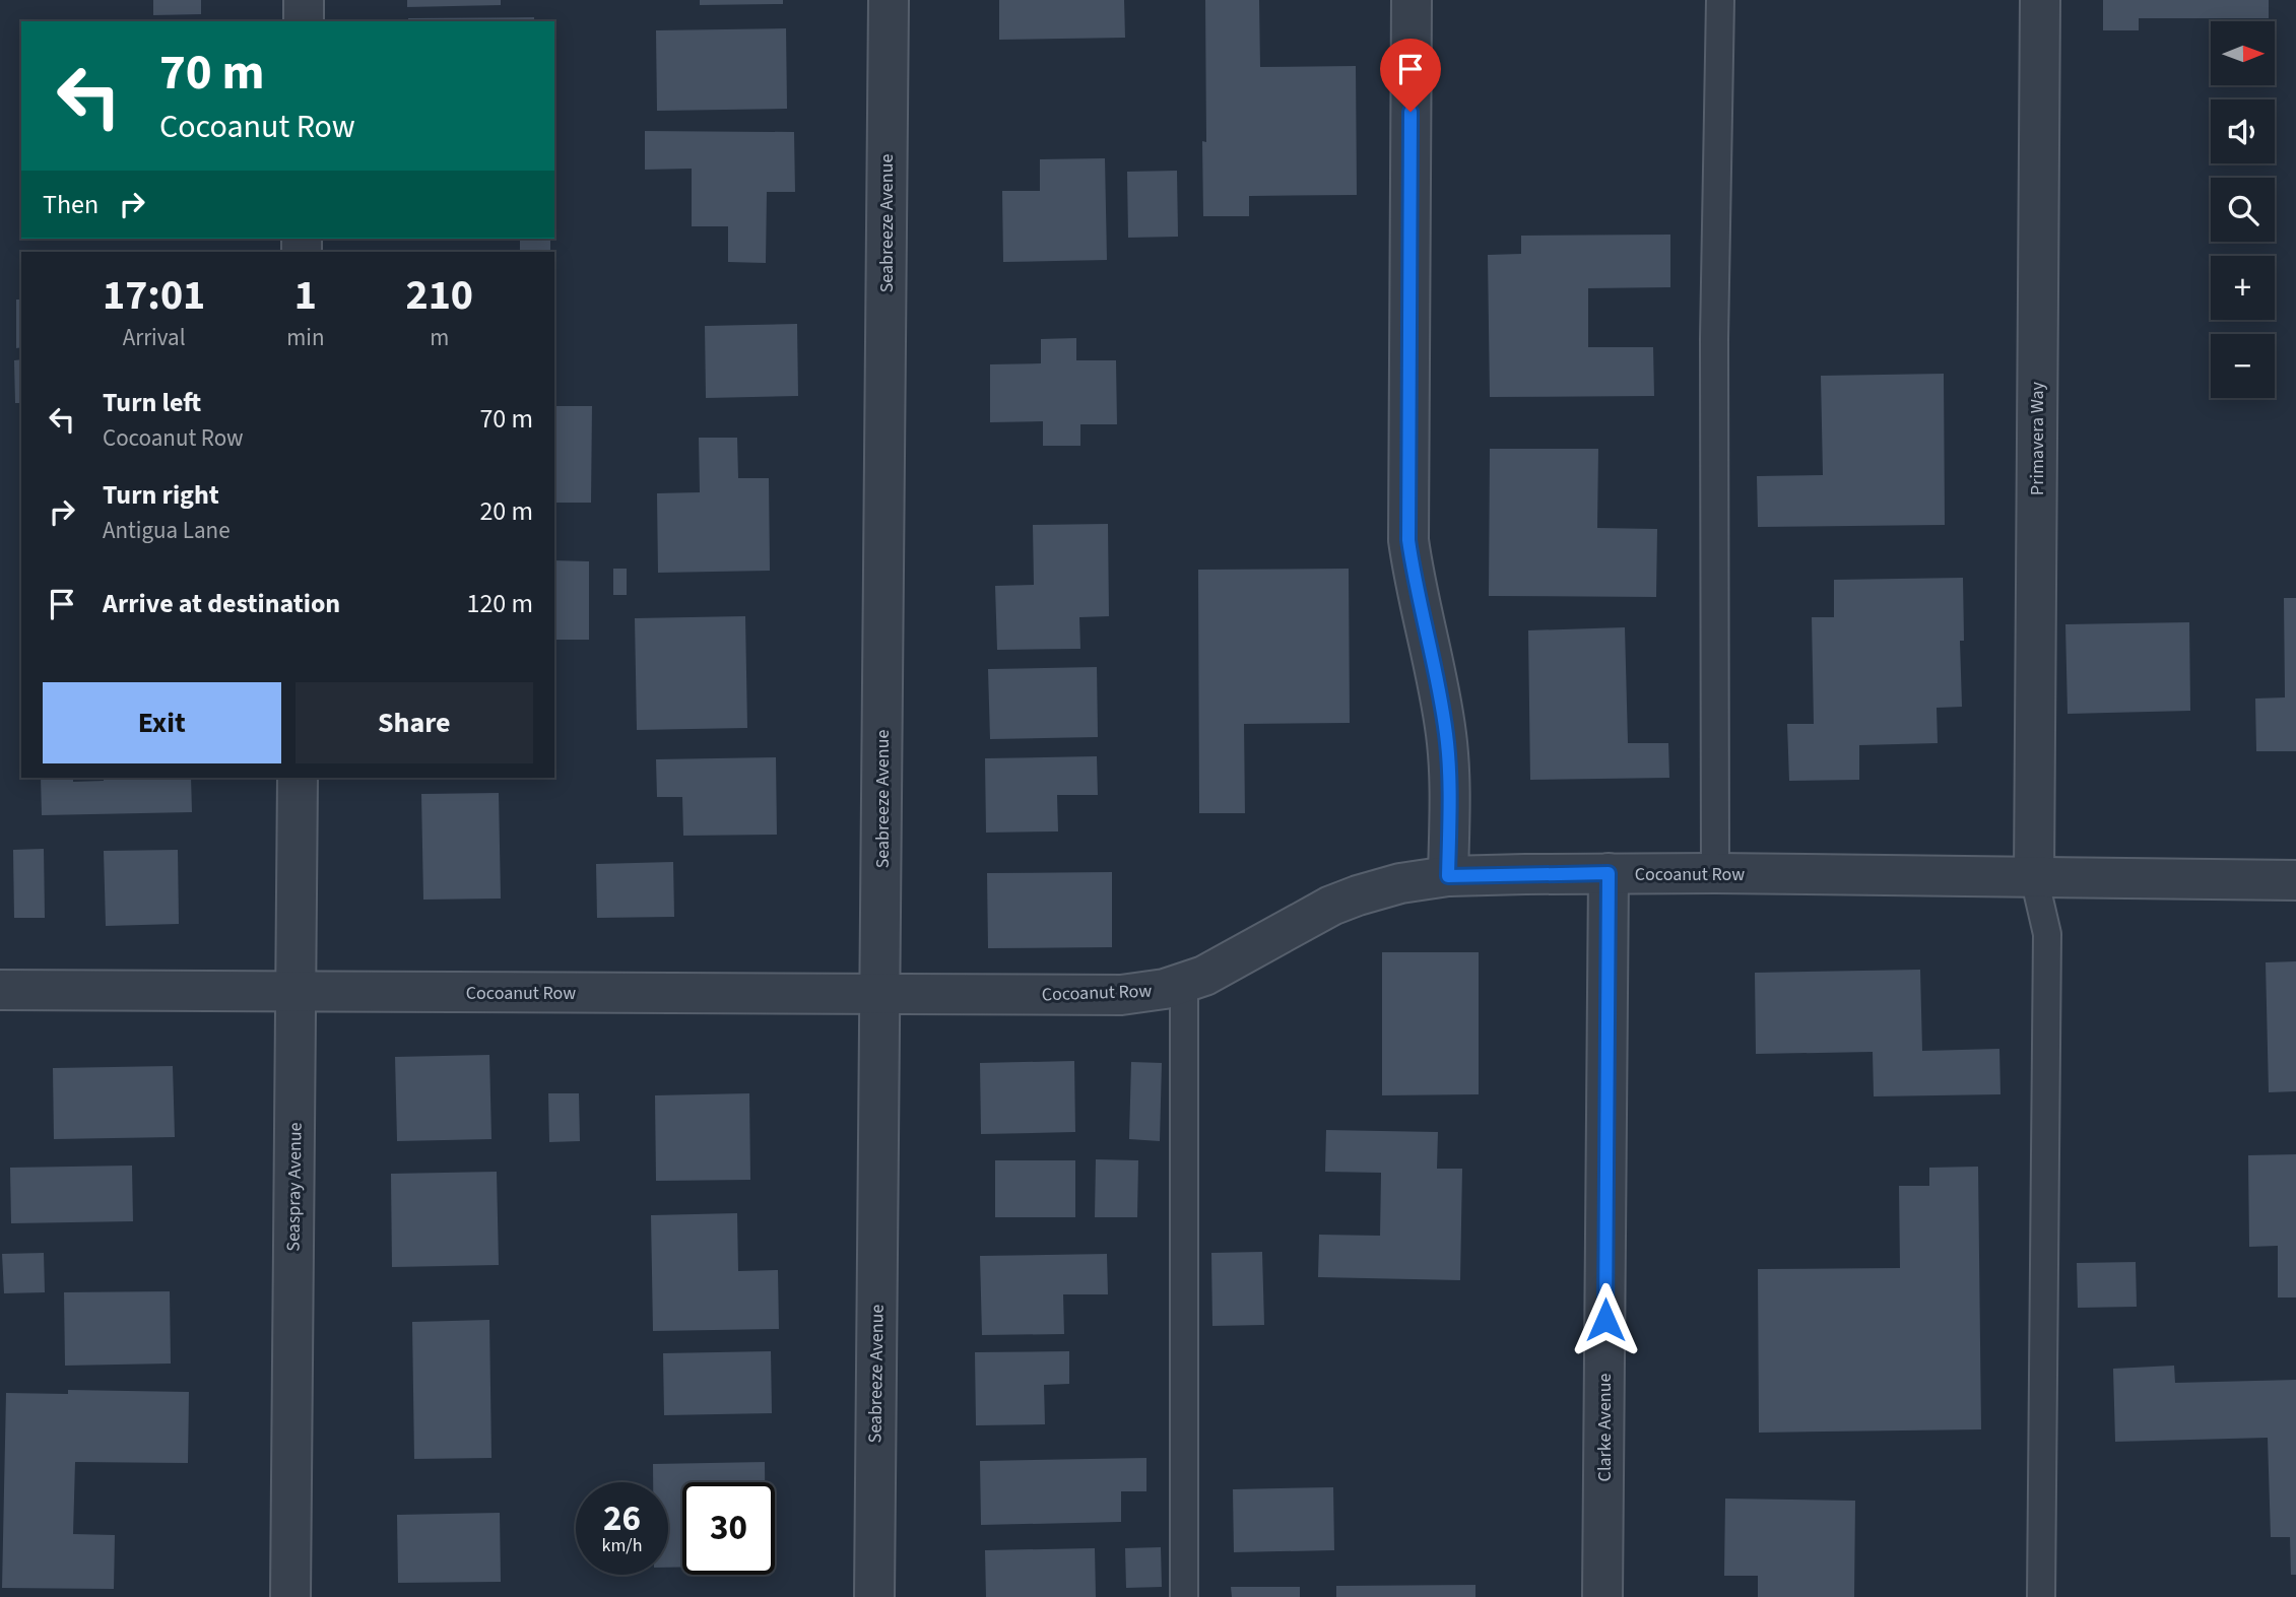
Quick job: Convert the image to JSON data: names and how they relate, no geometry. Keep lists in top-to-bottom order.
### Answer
{
  "streets": {
    "street": [
      "Seabreeze Avenue",
      "Primavera Way",
      "Cocoanut Row",
      "Seaspray Avenue",
      "Clarke Avenue"
    ]
  },
  "crossings": [
    ["Seabreeze Avenue", "Cocoanut Row"],
    ["Primavera Way", "Cocoanut Row"],
    ["Cocoanut Row", "Seaspray Avenue"],
    ["Cocoanut Row", "Clarke Avenue"]
  ],
  "north": "right",
  "page": {
    "map_buttons": ["+", "−"],
    "turn": ["70 m", "Cocoanut Row"],
    "then": "Then",
    "eta": [
      "17:01",
      "Arrival",
      "1",
      "min",
      "210",
      "m"
    ],
    "list": [
      {
        "name": "Turn left",
        "note": "Cocoanut Row",
        "value": "70 m"
      },
      {
        "name": "Turn right",
        "note": "Antigua Lane",
        "value": "20 m"
      },
      {
        "name": "Arrive at destination",
        "value": "120 m"
      }
    ],
    "buttons": ["Exit", "Share"],
    "speed": "26 km/h",
    "limit": "30"
  }
}
